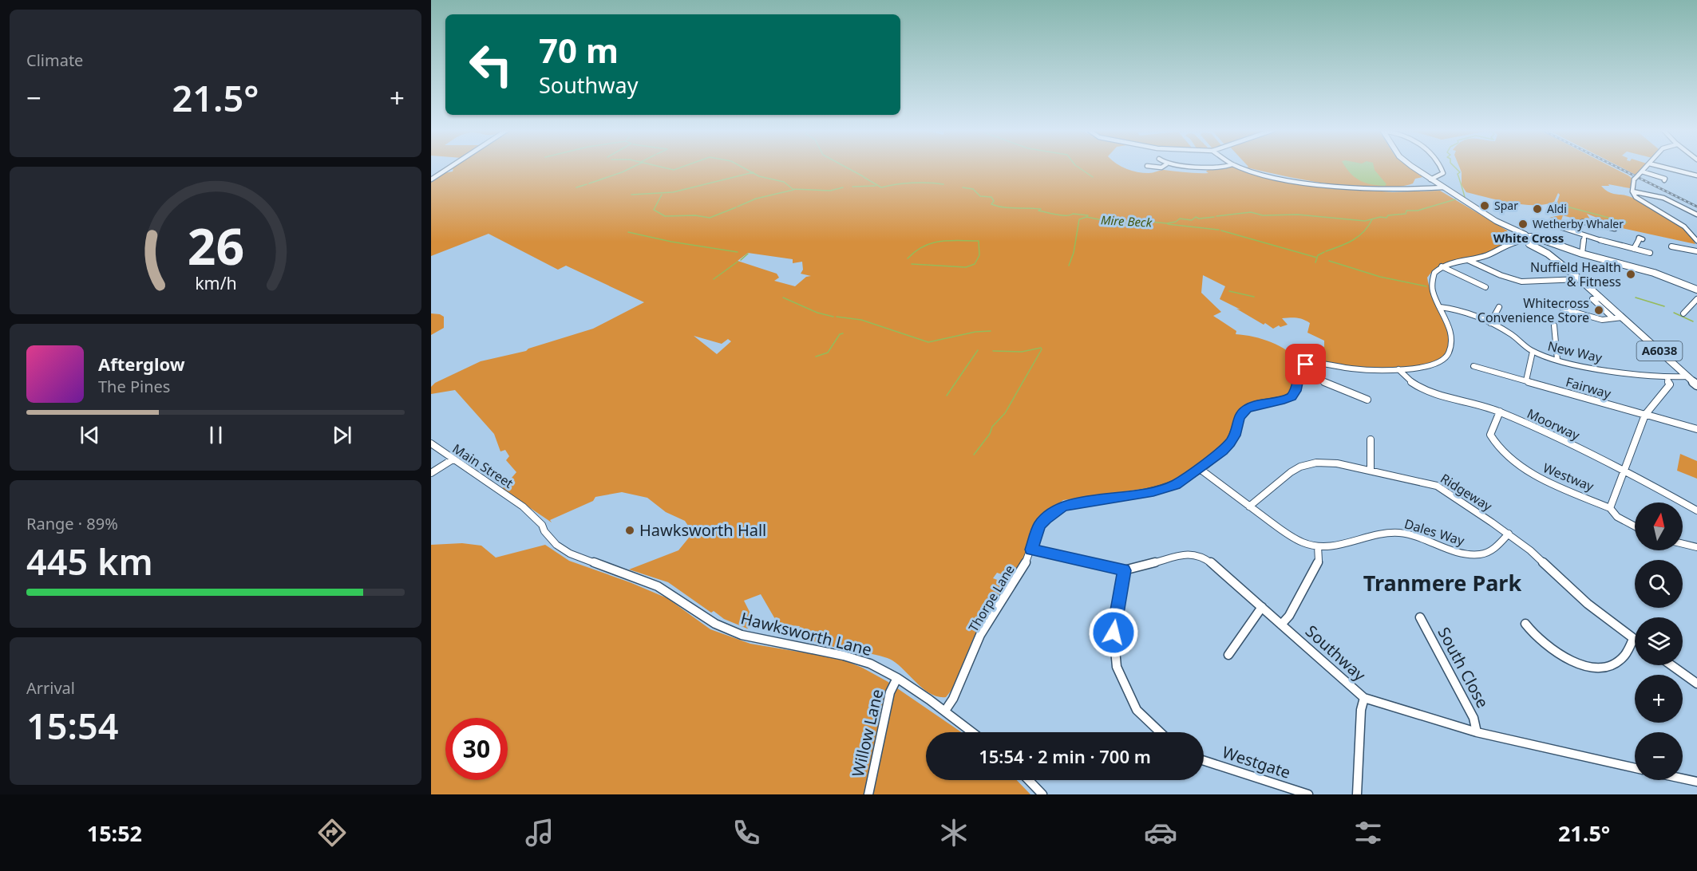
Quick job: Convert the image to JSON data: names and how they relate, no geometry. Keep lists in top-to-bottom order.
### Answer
{
  "streets": {
    "main road": ["A6038"],
    "street": [
      "New Way",
      "Fairway",
      "Moorway",
      "Main Street",
      "Westway",
      "Ridgeway",
      "Dales Way",
      "Thorpe Lane",
      "Hawksworth Lane",
      "Southway",
      "South Close",
      "Willow Lane",
      "Westgate"
    ]
  },
  "crossings": [
    ["A6038", "New Way"],
    ["Moorway", "Westway"],
    ["Main Street", "Hawksworth Lane"],
    ["Ridgeway", "Dales Way"],
    ["Dales Way", "Thorpe Lane"],
    ["Thorpe Lane", "Hawksworth Lane"],
    ["Thorpe Lane", "Southway"],
    ["Hawksworth Lane", "Willow Lane"],
    ["Southway", "South Close"]
  ],
  "districts": ["White Cross", "Tranmere Park"],
  "water": ["Mire Beck"],
  "places": [
    "Spar",
    "Aldi",
    "Wetherby Whaler",
    "Nuffield Health & Fitness",
    "Whitecross Convenience Store",
    "Hawksworth Hall"
  ],
  "north": "top",
  "page": {
    "tile": [
      "Climate",
      ["Range · 89%", "445 km"],
      ["Arrival", "15:54"]
    ],
    "turn": ["70 m", "Southway"],
    "heat": ["−", "21.5°", "+"],
    "song": ["Afterglow", "The Pines"],
    "map_buttons": ["+", "−"],
    "limit": "30",
    "trip": "15:54 · 2 min · 700 m",
    "tabs": ["15:52", "21.5°"],
    "gauge": ["26", "km/h"]
  }
}
